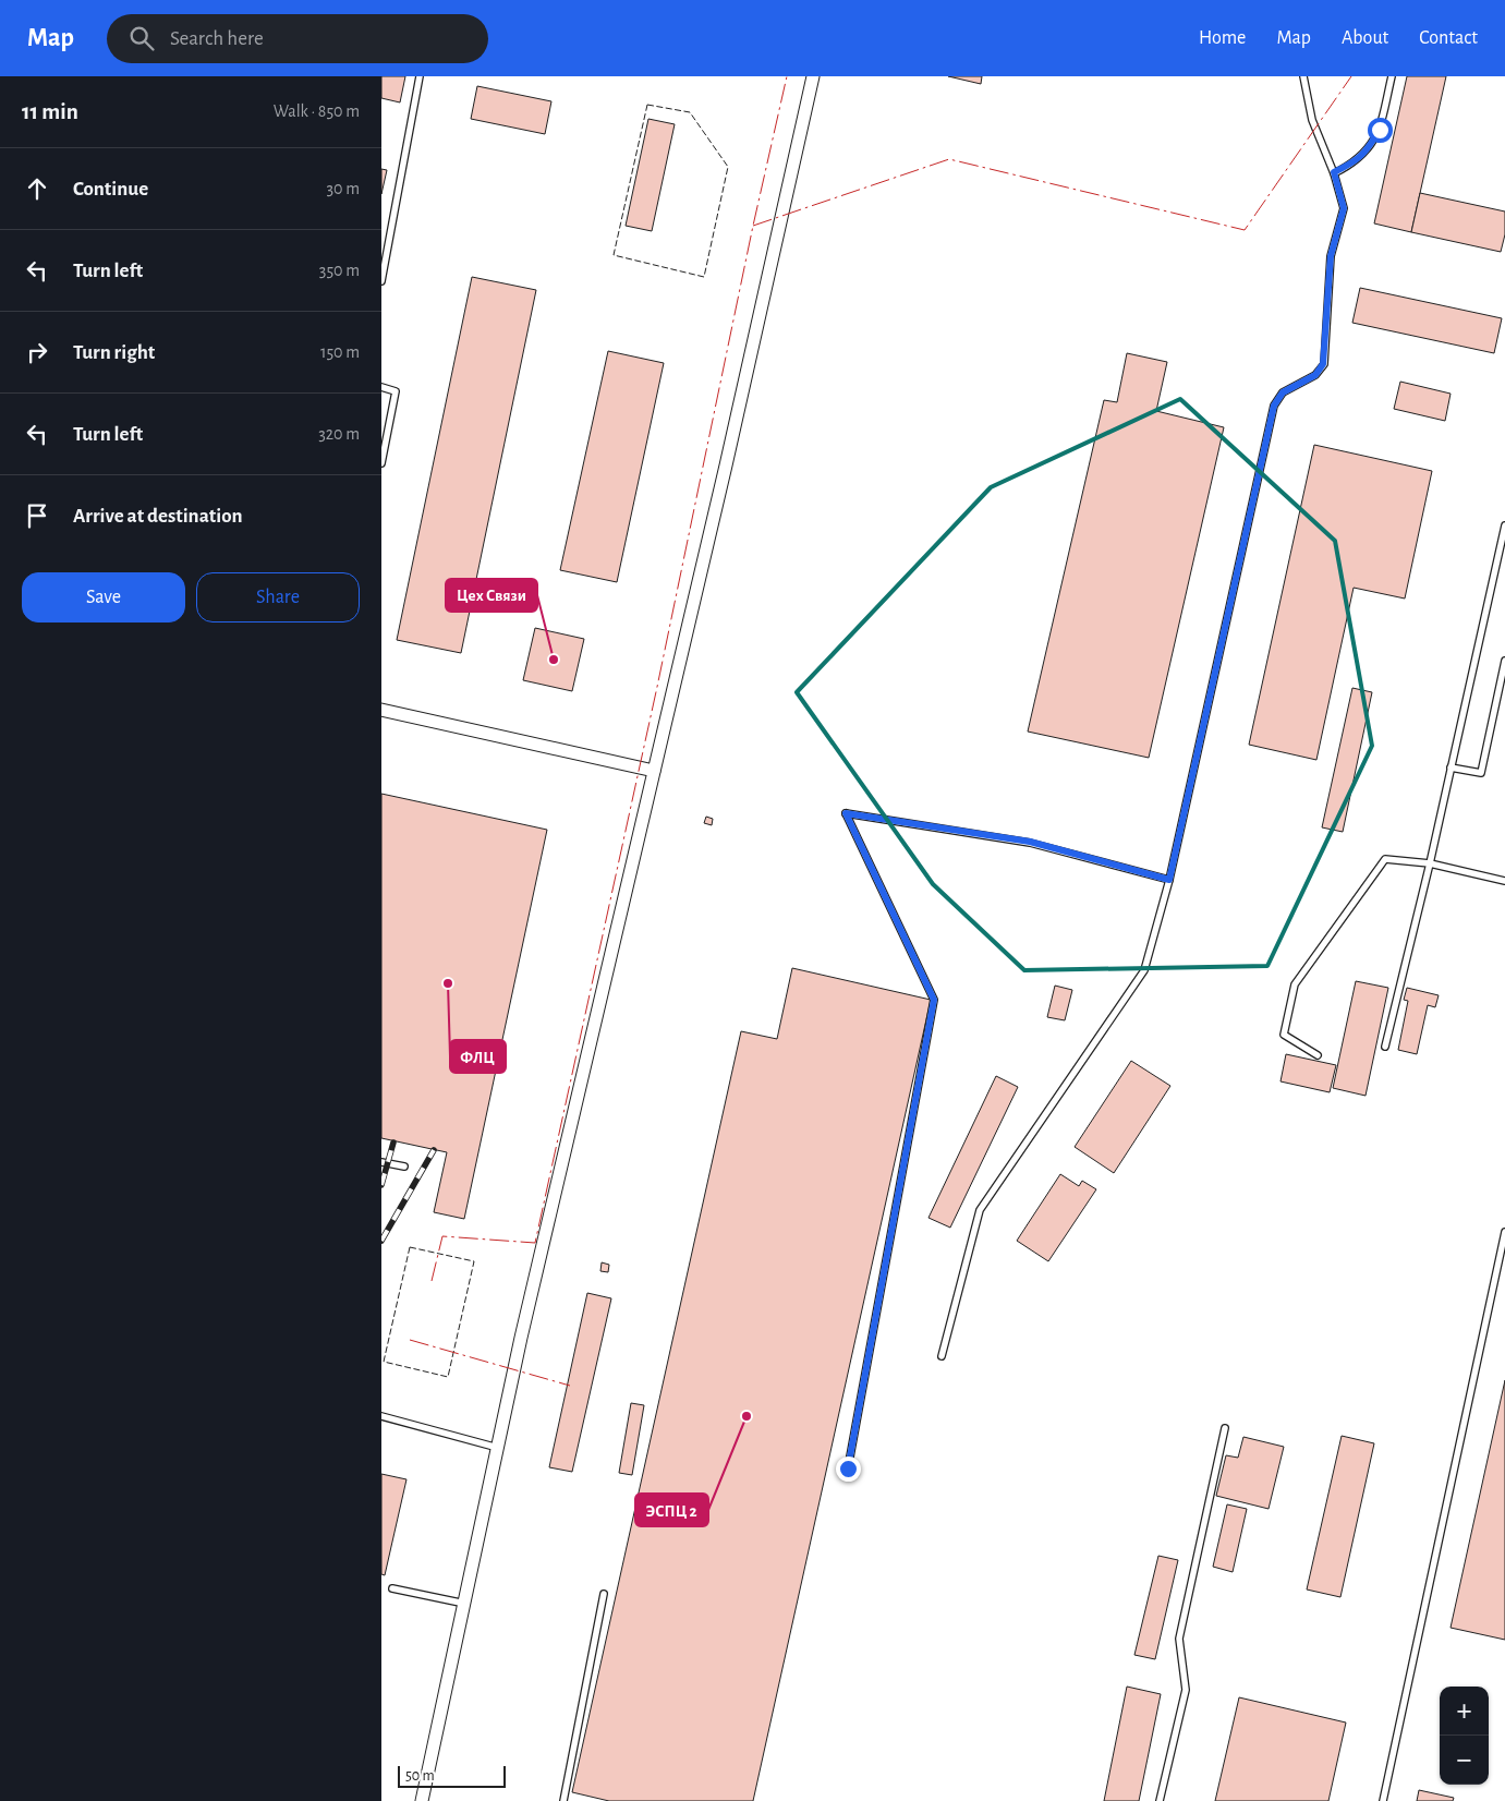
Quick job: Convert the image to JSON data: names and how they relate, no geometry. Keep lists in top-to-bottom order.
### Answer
{
  "places": ["Цех Связи", "ФЛЦ", "ЭСПЦ 2"],
  "scale_bar": "50 m",
  "page": {
    "header": "Map",
    "search": "Search here",
    "nav": [
      "Home",
      "Map",
      "About",
      "Contact"
    ],
    "heading": ["11 min", "Walk · 850 m"],
    "list": [
      ["Continue", "30 m"],
      ["Turn left", "350 m"],
      ["Turn right", "150 m"],
      ["Turn left", "320 m"],
      "Arrive at destination"
    ],
    "buttons": ["Save", "Share"],
    "map_buttons": ["+", "−"],
    "scale": "50 m"
  }
}
